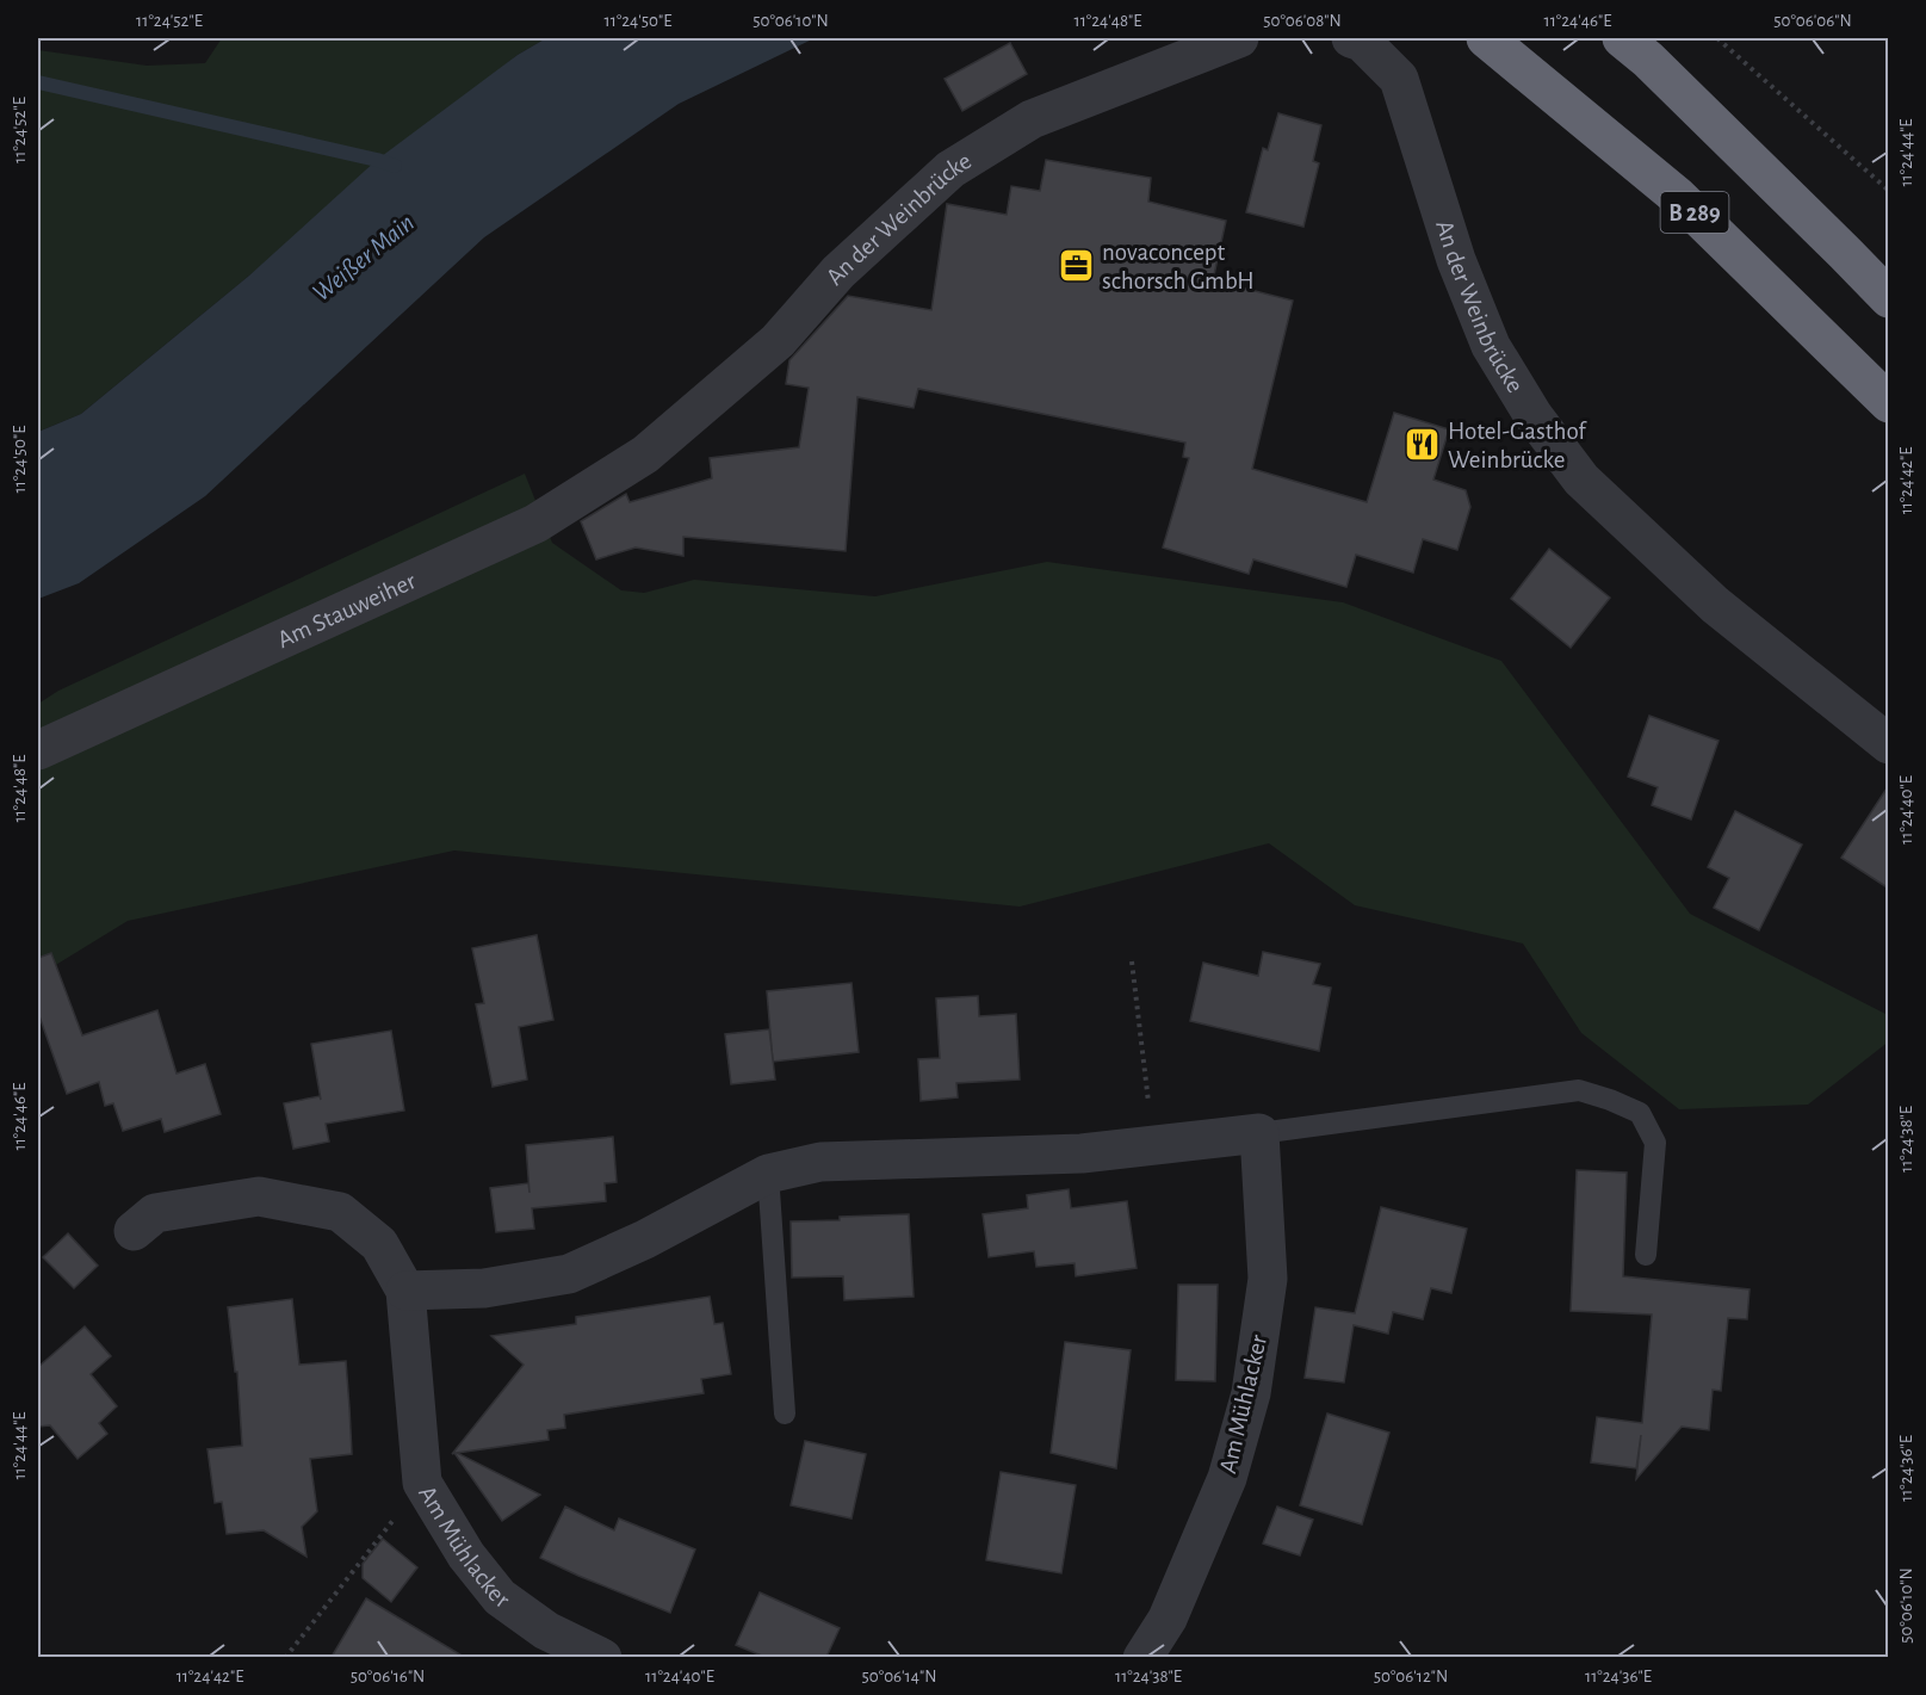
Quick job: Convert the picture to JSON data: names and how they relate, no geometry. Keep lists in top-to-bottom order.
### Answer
{
  "streets": {
    "highway": ["B 289"],
    "street": ["An der Weinbrücke", "Am Stauweiher", "Am Mühlacker"]
  },
  "crossings": [
    ["An der Weinbrücke", "Am Stauweiher"]
  ],
  "water": ["Weißer Main"],
  "places": {
    "office": ["novaconcept schorsch GmbH"],
    "restaurant": ["Hotel-Gasthof Weinbrücke"]
  },
  "coordinates": [
    "11°24'52\"E",
    "11°24'50\"E",
    "50°06'10\"N",
    "11°24'48\"E",
    "50°06'08\"N",
    "11°24'46\"E",
    "50°06'06\"N",
    "11°24'44\"E",
    "11°24'42\"E",
    "11°24'40\"E",
    "11°24'38\"E",
    "11°24'36\"E",
    "50°06'16\"N",
    "50°06'14\"N",
    "50°06'12\"N"
  ]
}
